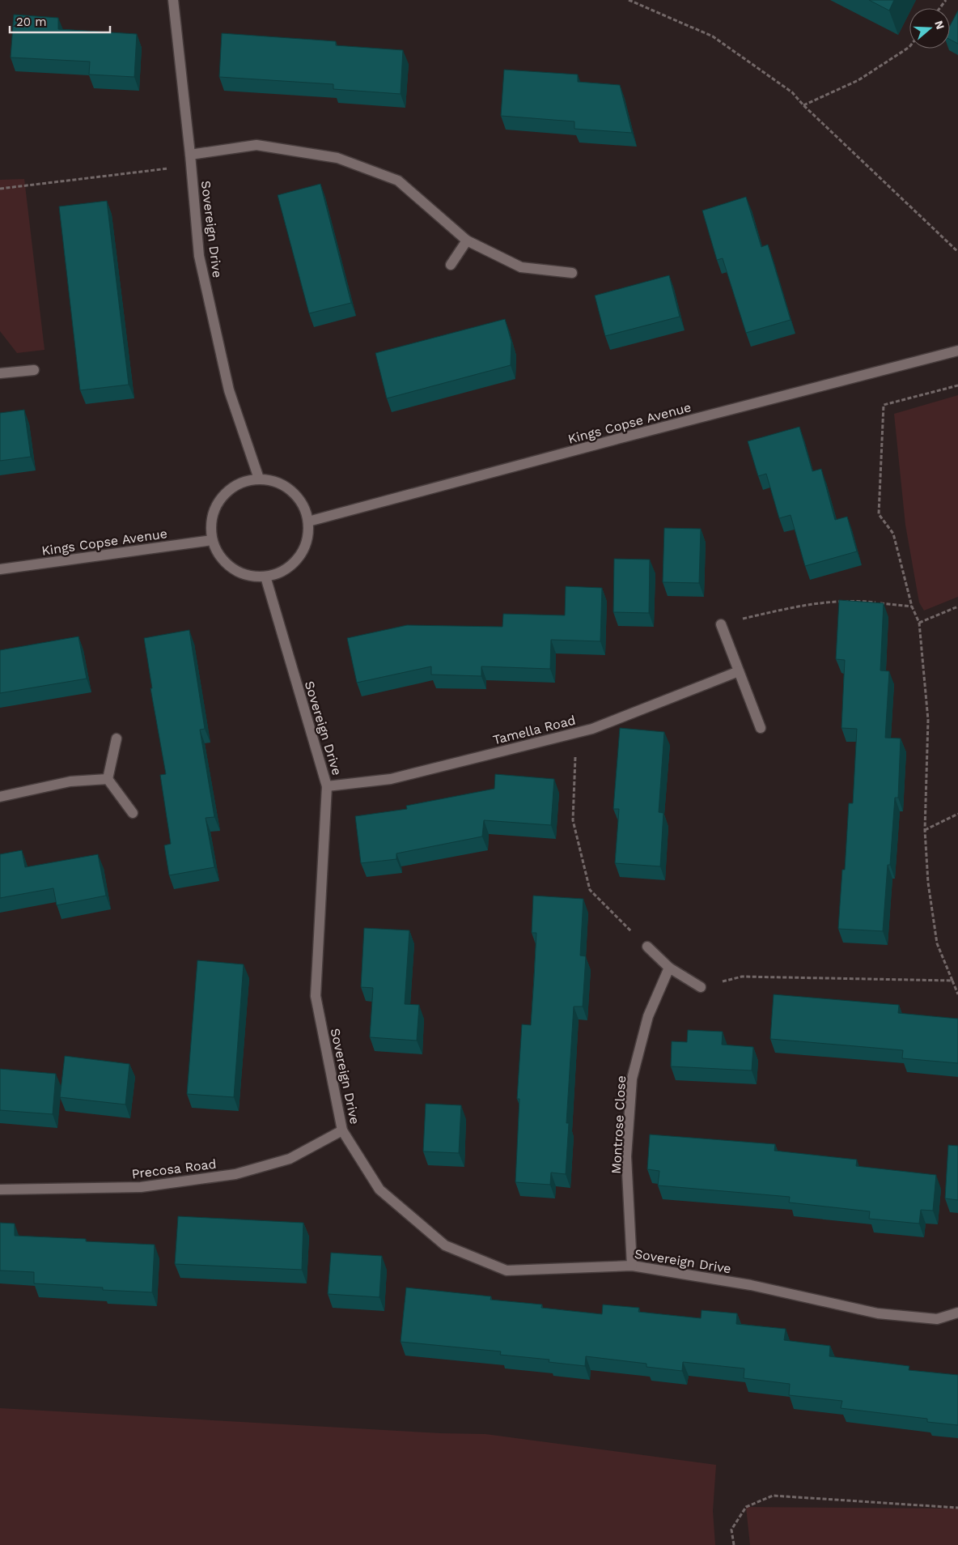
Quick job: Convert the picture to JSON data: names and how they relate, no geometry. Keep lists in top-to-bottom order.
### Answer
{
  "streets": {
    "street": [
      "Sovereign Drive",
      "Kings Copse Avenue",
      "Tamella Road",
      "Montrose Close",
      "Precosa Road"
    ]
  },
  "crossings": [
    ["Sovereign Drive", "Kings Copse Avenue"],
    ["Sovereign Drive", "Tamella Road"],
    ["Sovereign Drive", "Montrose Close"],
    ["Sovereign Drive", "Precosa Road"]
  ],
  "scale_bar": "20 m",
  "north": "right"
}
